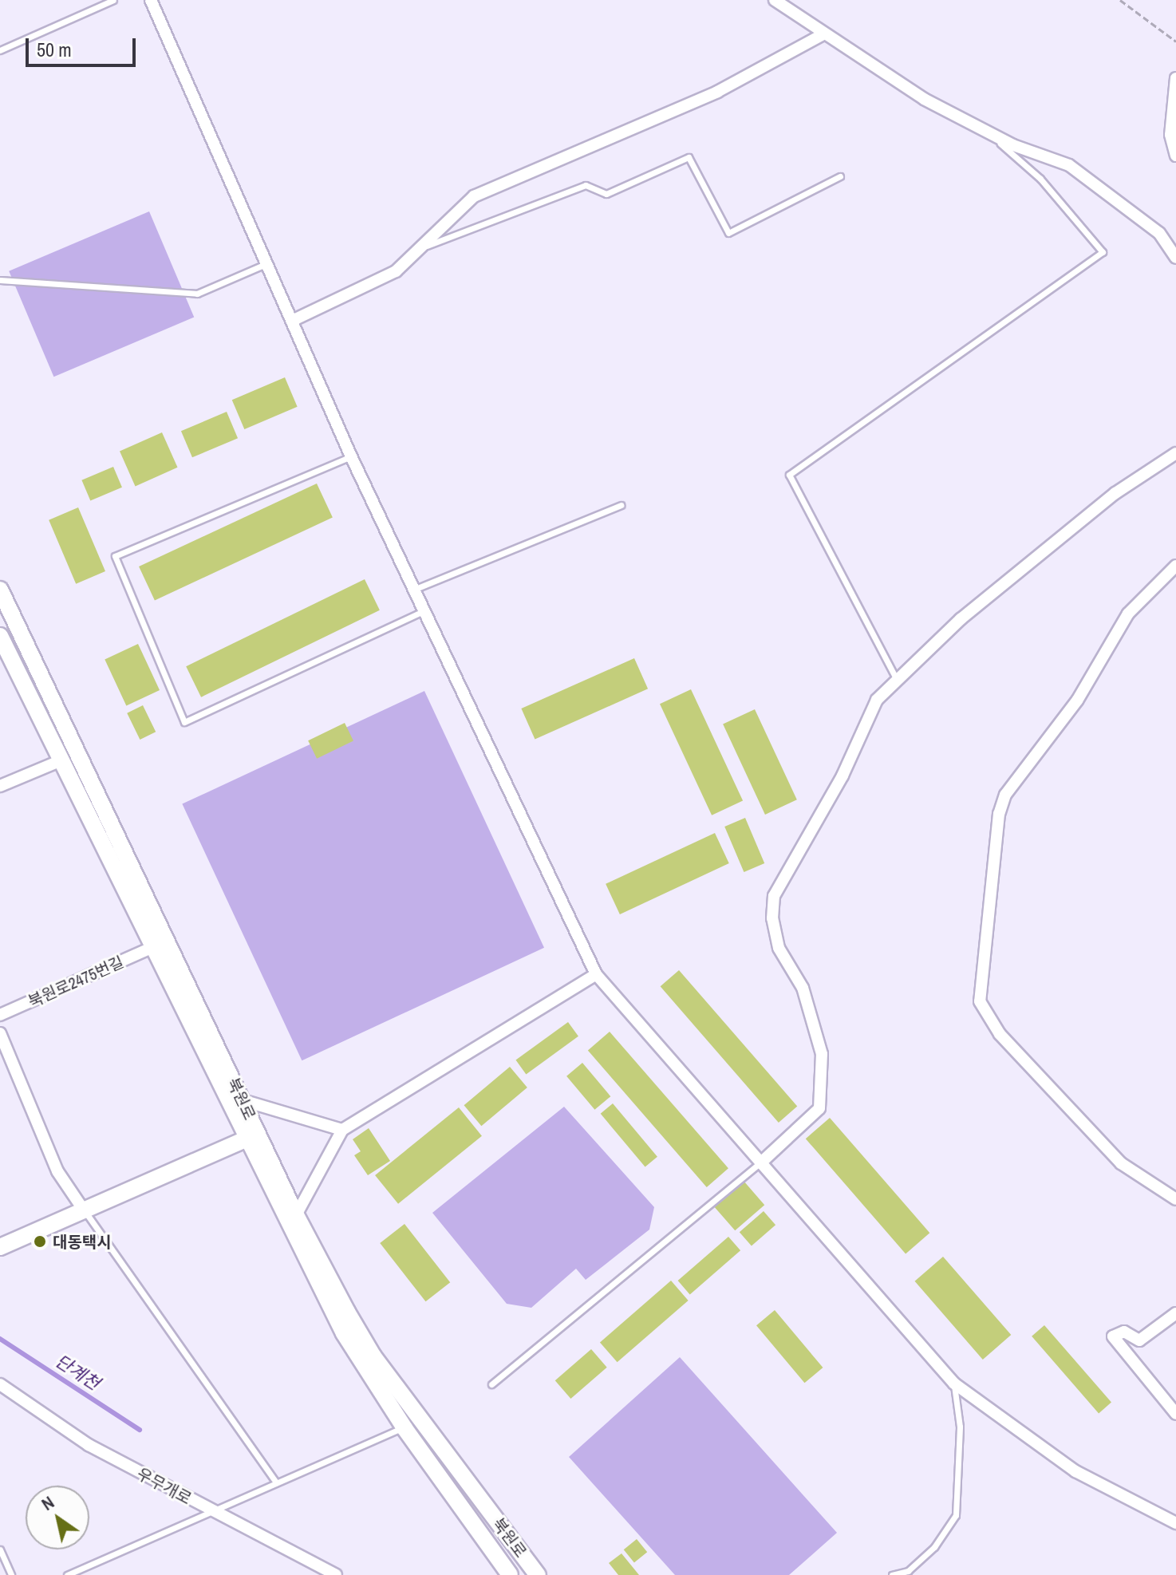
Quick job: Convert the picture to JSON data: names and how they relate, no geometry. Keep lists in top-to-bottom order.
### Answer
{
  "streets": {
    "street": ["북원로2475번길", "북원로", "우무개로"]
  },
  "crossings": [
    ["북원로2475번길", "북원로"]
  ],
  "water": ["단계천"],
  "places": ["대동택시"],
  "scale_bar": "50 m",
  "north": "top left"
}
